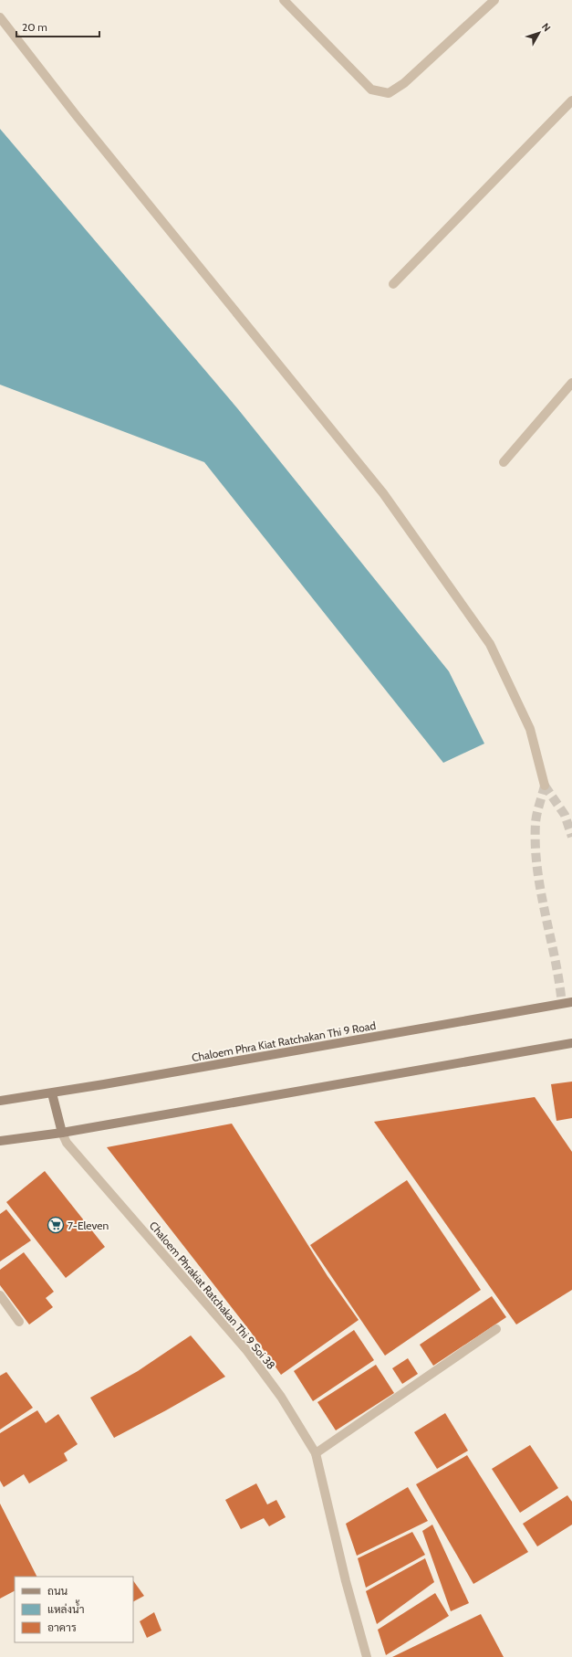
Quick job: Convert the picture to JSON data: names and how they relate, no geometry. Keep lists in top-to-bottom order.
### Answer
{
  "streets": {
    "main road": ["Chaloem Phra Kiat Ratchakan Thi 9 Road"],
    "street": ["Chaloem Phrakiat Ratchakan Thi 9 Soi 38"]
  },
  "places": {
    "supermarket": ["7-Eleven"]
  },
  "legend": ["ถนน", "แหล่งน้ำ", "อาคาร"],
  "scale_bar": "20 m",
  "north": "top right"
}
